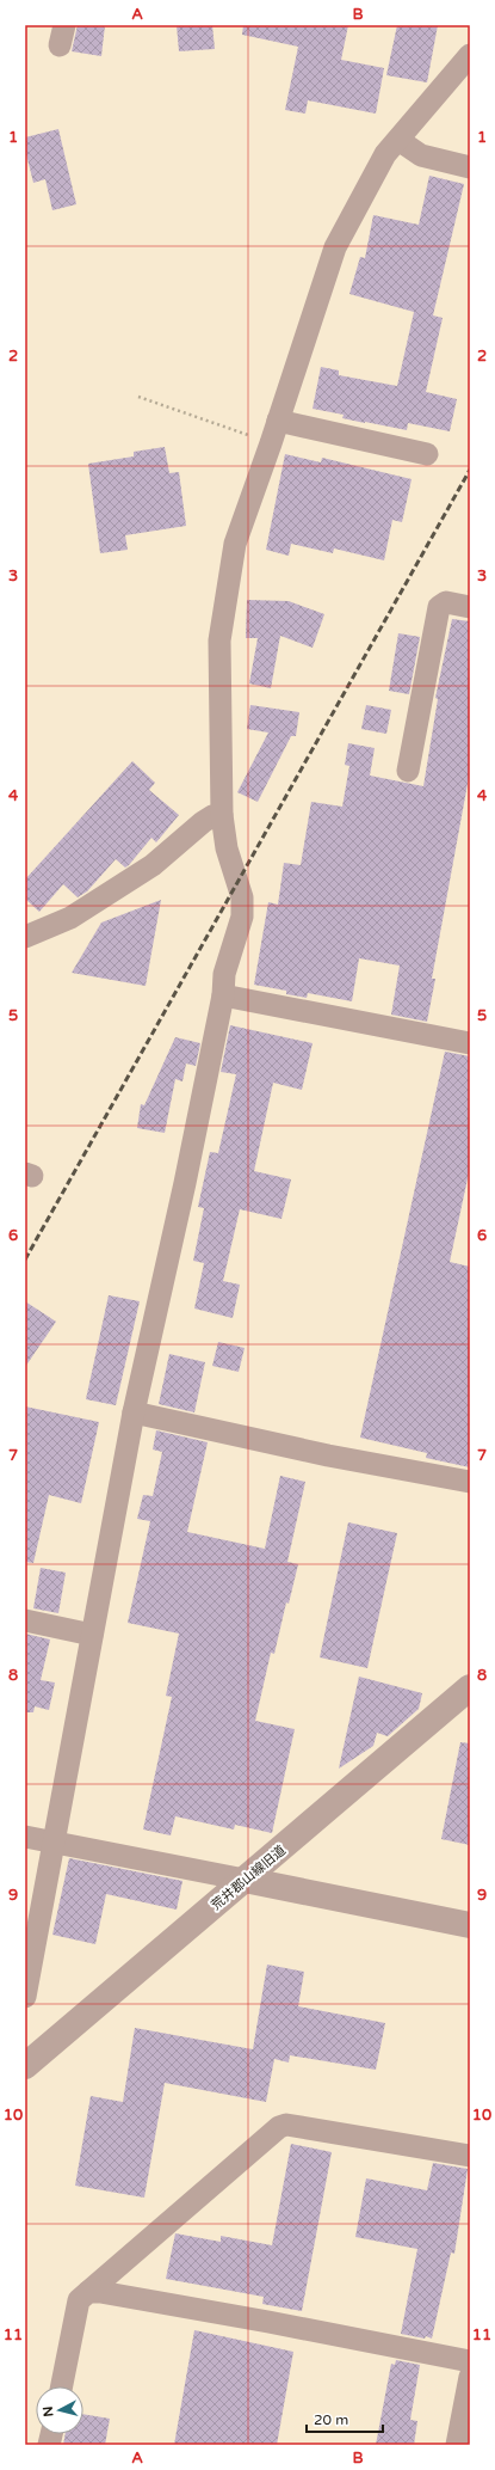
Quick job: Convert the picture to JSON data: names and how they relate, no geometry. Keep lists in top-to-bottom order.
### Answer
{
  "streets": {
    "street": ["荒井郡山線旧道"]
  },
  "scale_bar": "20 m",
  "north": "left",
  "grid": {
    "columns": ["A", "B"],
    "rows": [
      "1",
      "2",
      "3",
      "4",
      "5",
      "6",
      "7",
      "8",
      "9",
      "10",
      "11"
    ]
  }
}
